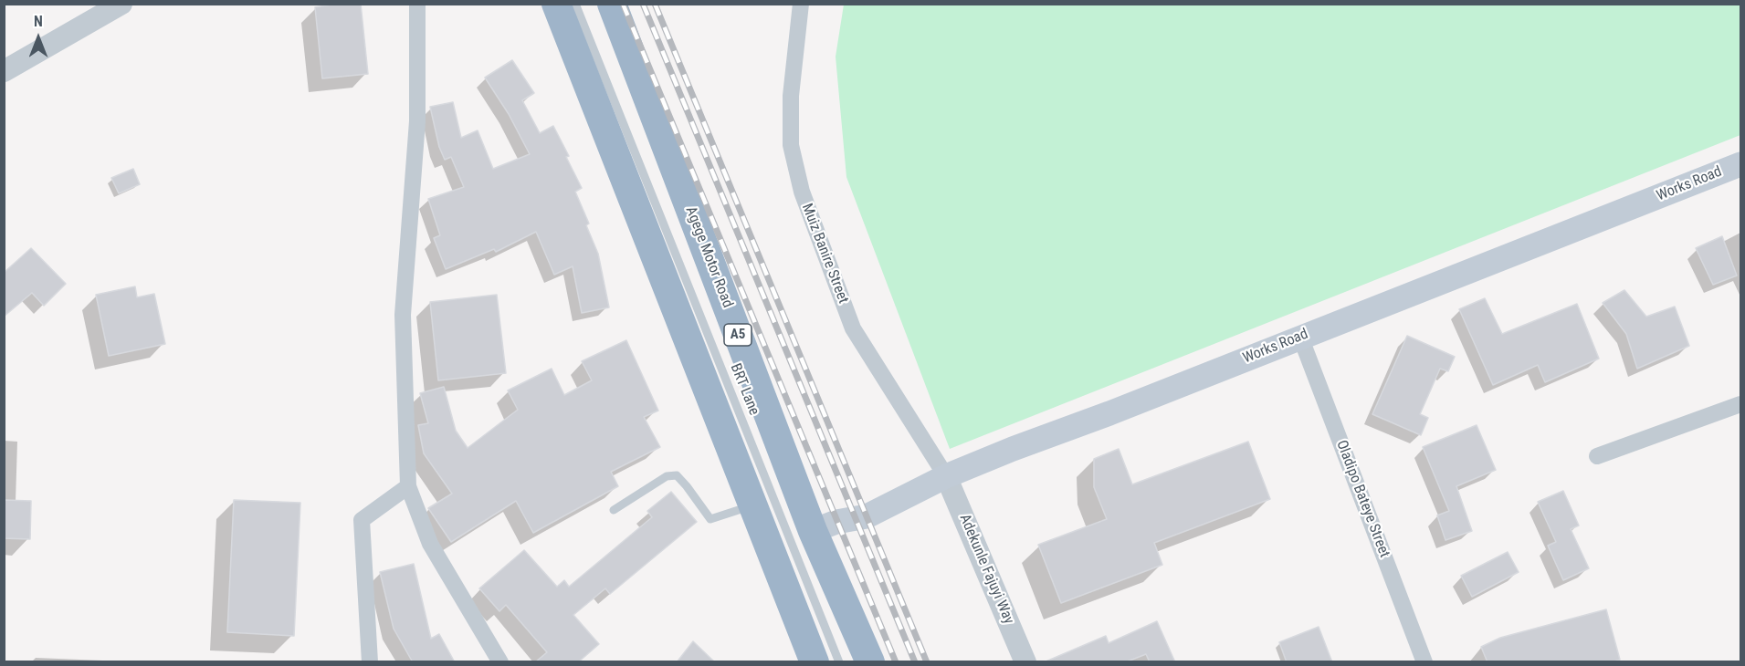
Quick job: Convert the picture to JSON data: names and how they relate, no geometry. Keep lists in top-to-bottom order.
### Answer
{
  "streets": {
    "highway": ["Agege Motor Road", "A5"],
    "main road": ["Works Road"],
    "street": ["Muiz Banire Street", "Oladipo Bateye Street", "Adekunle Fajuyi Way"],
    "lane": ["BRT Lane"]
  },
  "crossings": [
    ["Works Road", "Muiz Banire Street"],
    ["Works Road", "Agege Motor Road"],
    ["Works Road", "Oladipo Bateye Street"],
    ["Works Road", "Adekunle Fajuyi Way"],
    ["Muiz Banire Street", "Adekunle Fajuyi Way"]
  ],
  "north": "top"
}
